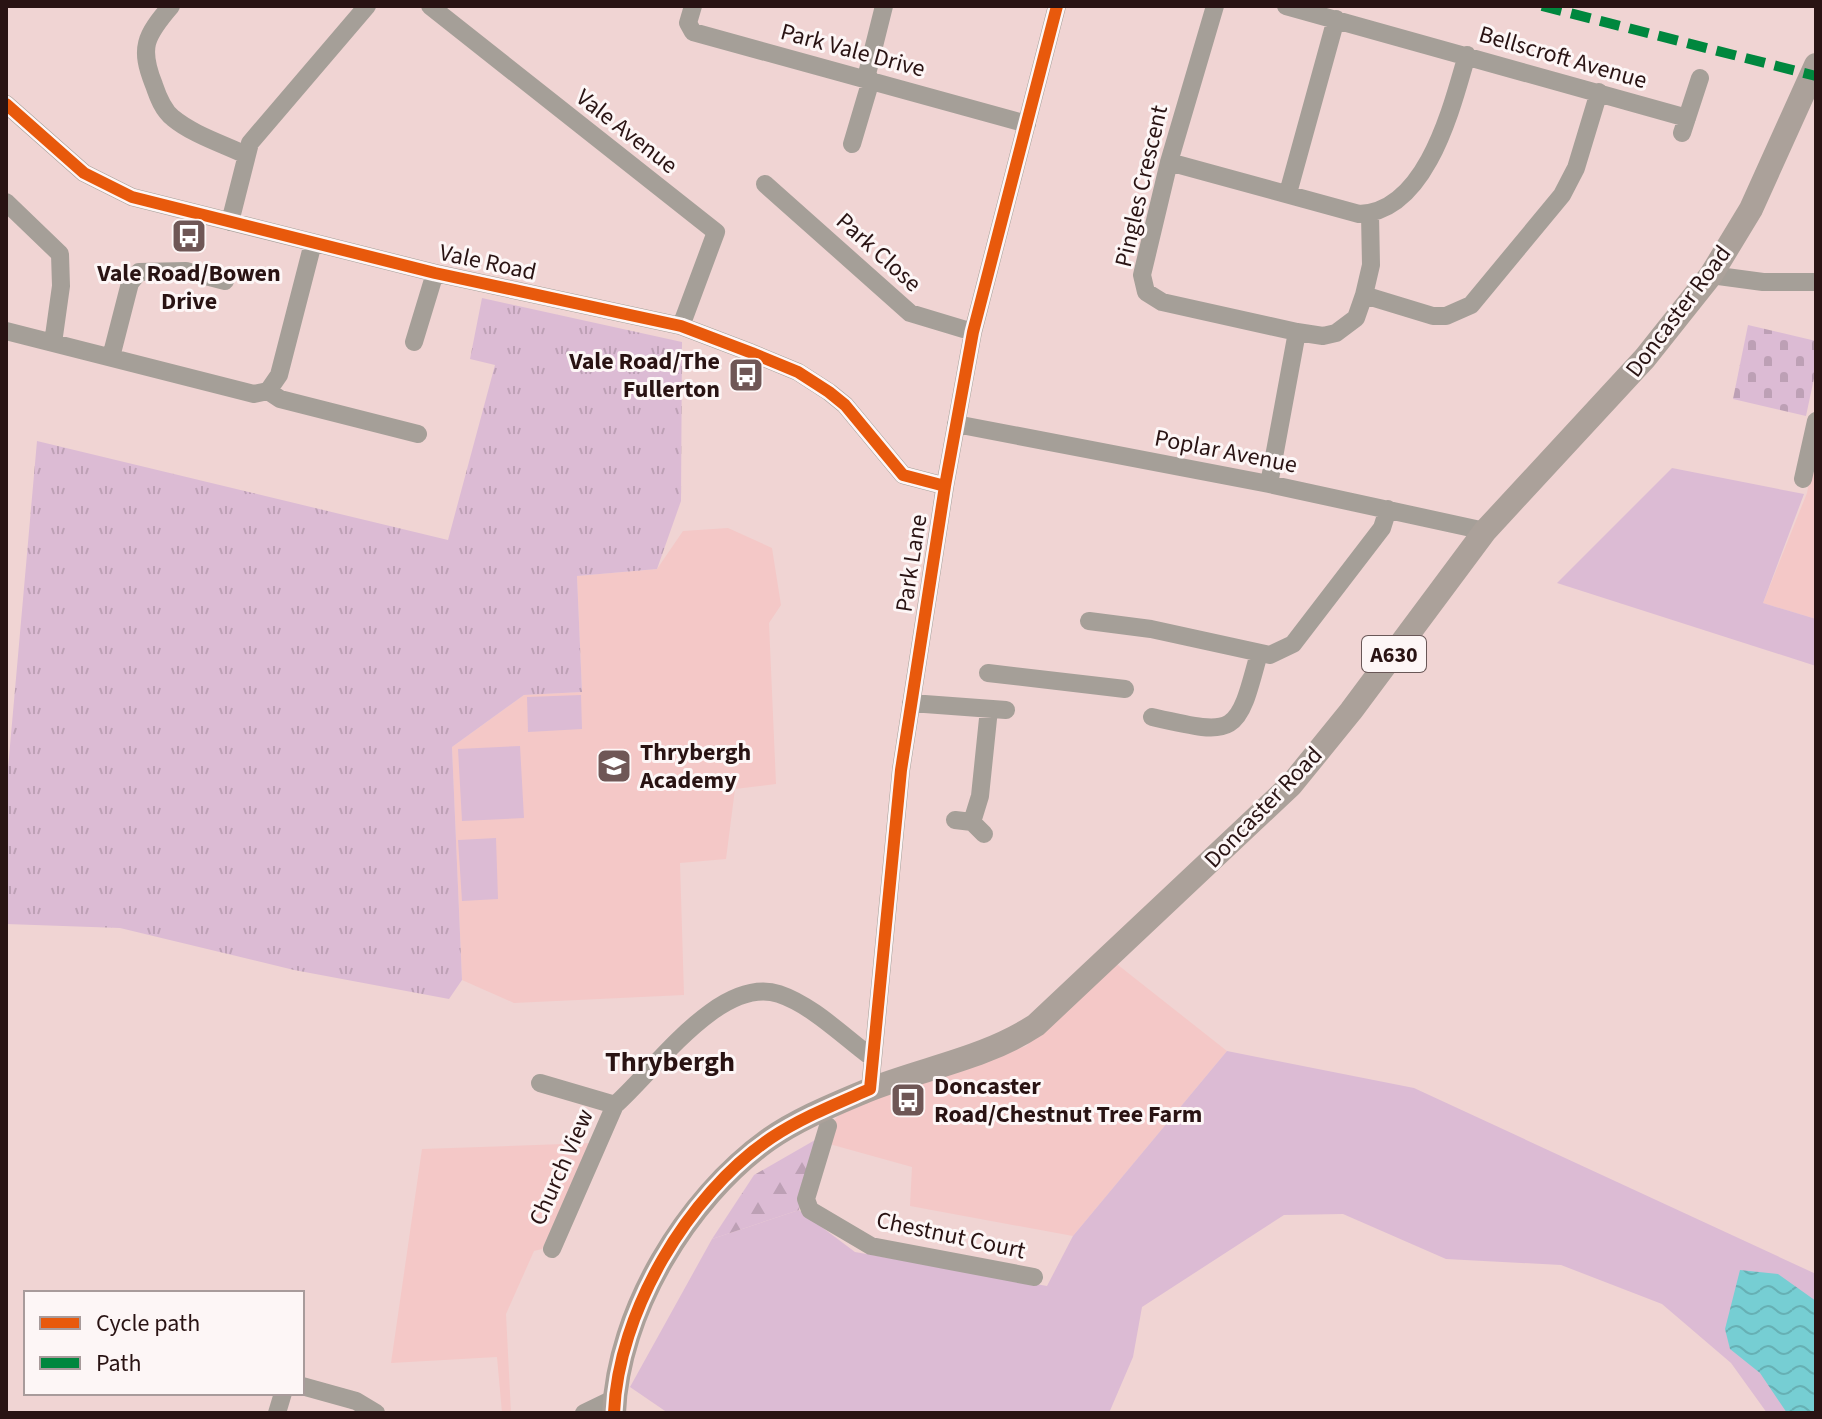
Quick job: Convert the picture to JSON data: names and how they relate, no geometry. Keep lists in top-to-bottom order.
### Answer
{
  "streets": {
    "main road": ["Doncaster Road", "A630"],
    "street": [
      "Park Vale Drive",
      "Bellscroft Avenue",
      "Vale Avenue",
      "Pingles Crescent",
      "Park Close",
      "Vale Road",
      "Poplar Avenue",
      "Park Lane",
      "Church View",
      "Chestnut Court"
    ]
  },
  "crossings": [
    ["Park Vale Drive", "Park Lane"],
    ["Vale Avenue", "Vale Road"],
    ["Park Close", "Park Lane"],
    ["Vale Road", "Park Lane"],
    ["Doncaster Road", "Poplar Avenue"],
    ["Doncaster Road", "Park Lane"],
    ["Poplar Avenue", "Park Lane"]
  ],
  "districts": ["Thrybergh"],
  "places": {
    "bus stop": ["Vale Road/Bowen Drive", "Vale Road/The Fullerton", "Doncaster Road/Chestnut Tree Farm"],
    "school or university": ["Thrybergh Academy"]
  },
  "legend": ["Cycle path", "Path"]
}
